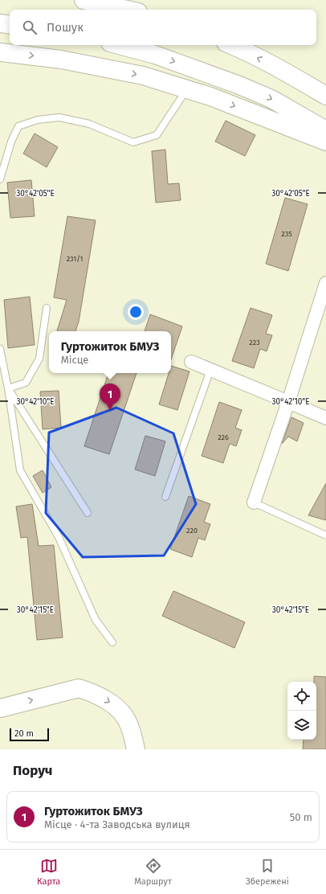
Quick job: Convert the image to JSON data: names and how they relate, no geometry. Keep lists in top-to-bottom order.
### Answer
{
  "house_numbers": [
    "235",
    "231/1",
    "223",
    "226",
    "220"
  ],
  "scale_bar": "20 m",
  "page": {
    "search": "Пошук",
    "popup": ["Гуртожиток БМУЗ", "Місце"],
    "pins": "1",
    "scale": "20 m",
    "heading": "Поруч",
    "list": [
      {
        "mark": "1",
        "name": "Гуртожиток БМУЗ",
        "note": "Місце · 4-та Заводська вулиця",
        "value": "50 m"
      }
    ],
    "nav": ["Карта", "Маршрут", "Збережені"]
  },
  "coordinates": ["30°42'05\"E", "30°42'10\"E", "30°42'15\"E"]
}
